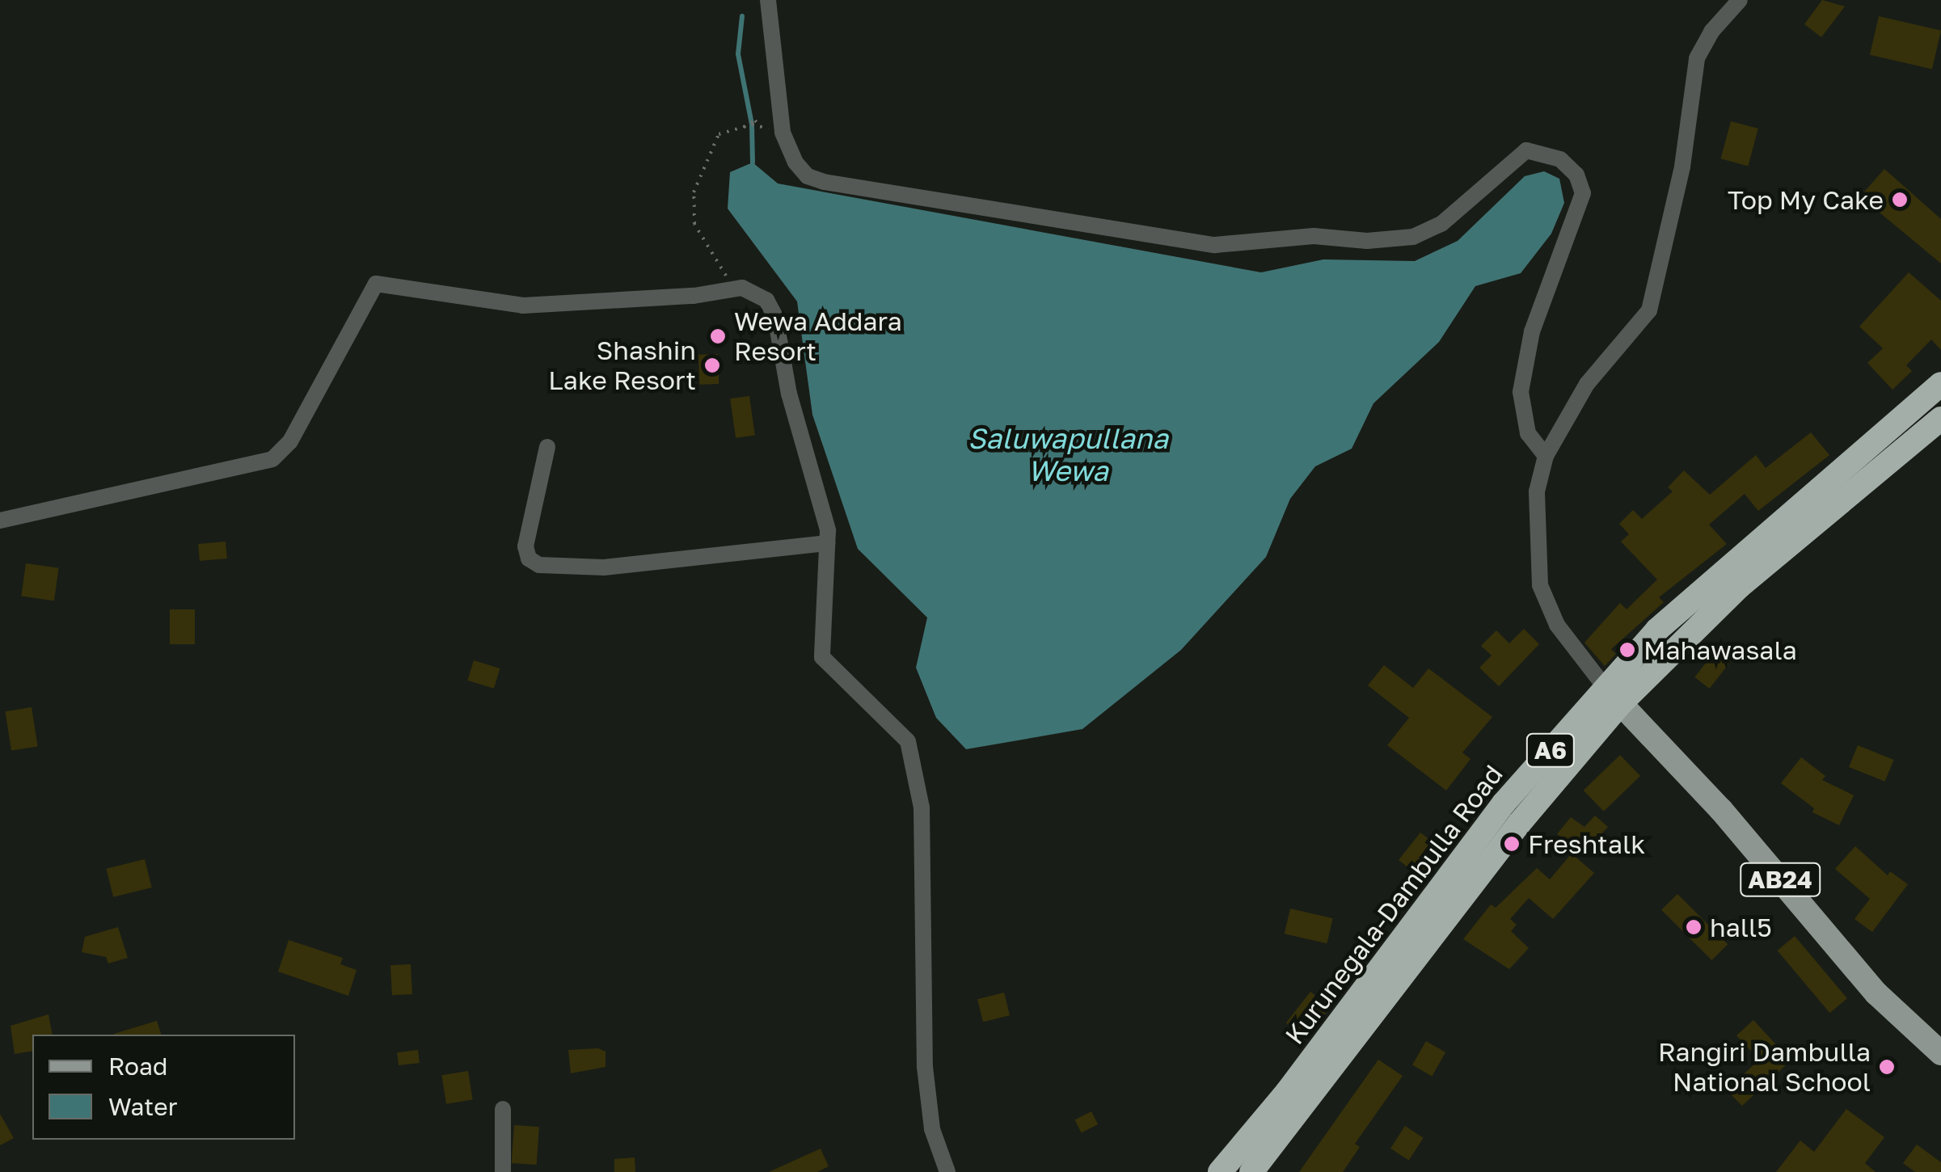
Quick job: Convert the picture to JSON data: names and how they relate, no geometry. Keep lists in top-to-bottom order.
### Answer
{
  "streets": {
    "highway": ["A6", "Kurunegala-Dambulla Road"],
    "main road": ["AB24"]
  },
  "crossings": [
    ["AB24", "Kurunegala-Dambulla Road"]
  ],
  "water": ["Saluwapullana Wewa"],
  "places": [
    "Top My Cake",
    "Wewa Addara Resort",
    "Shashin Lake Resort",
    "Mahawasala",
    "Freshtalk",
    "hall5",
    "Rangiri Dambulla National School"
  ],
  "legend": ["Road", "Water"]
}
